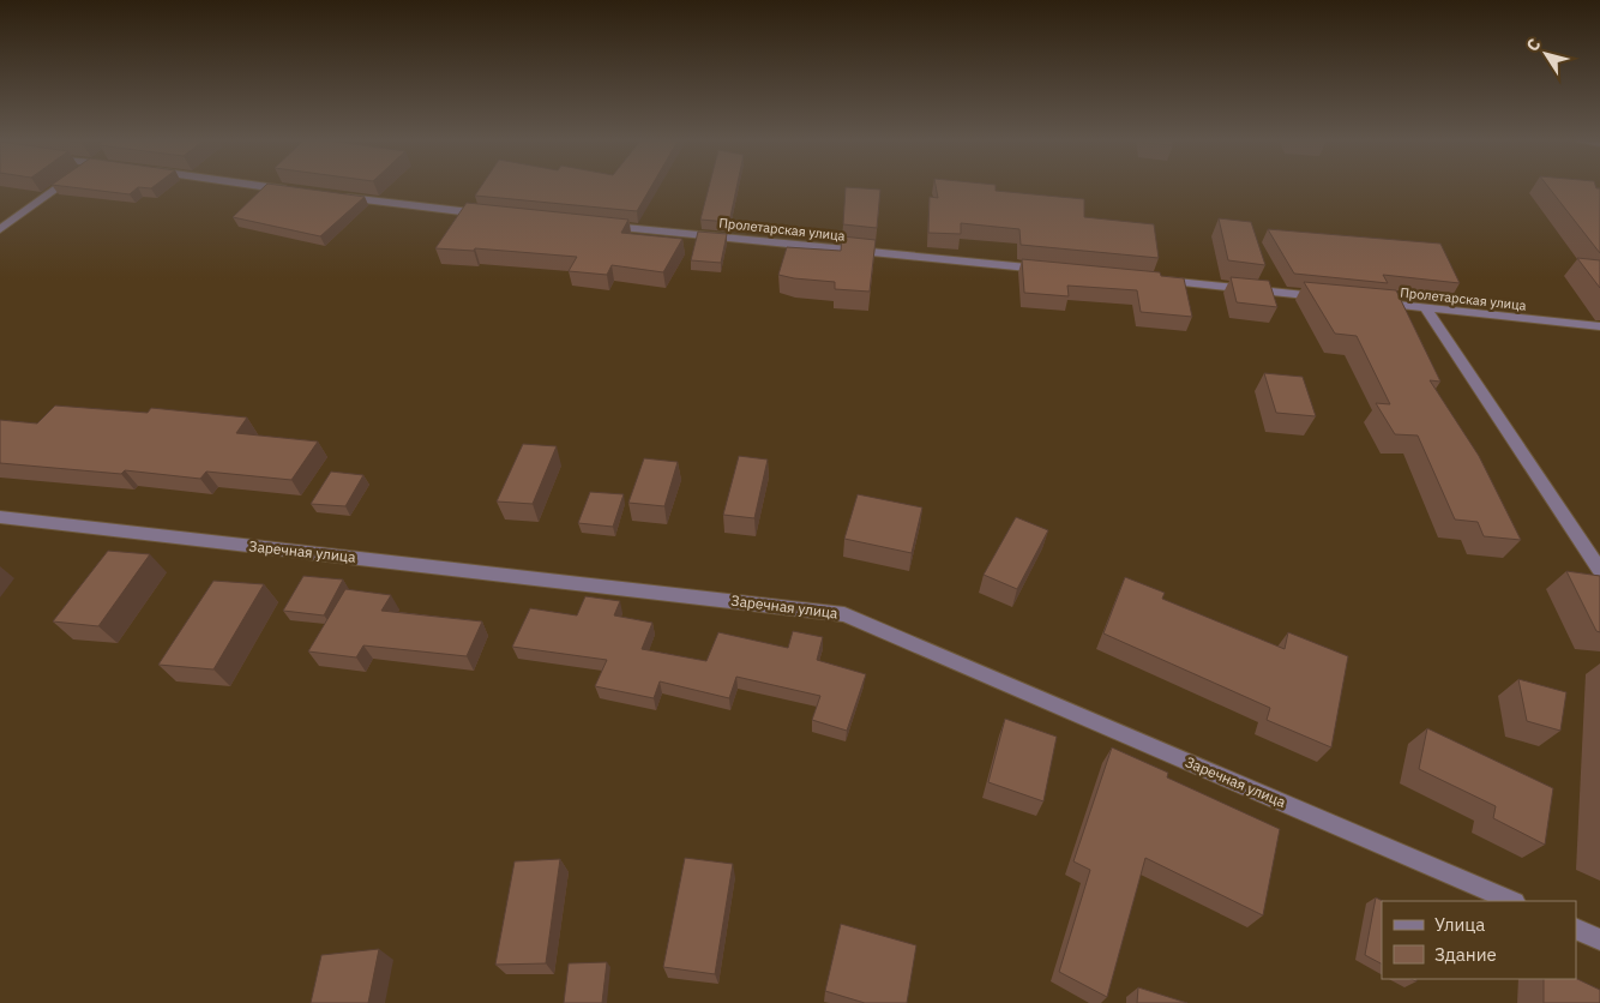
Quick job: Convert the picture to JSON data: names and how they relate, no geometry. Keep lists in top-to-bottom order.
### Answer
{
  "streets": {
    "street": ["Пролетарская улица", "Заречная улица"]
  },
  "legend": ["Улица", "Здание"],
  "north": "top left"
}
